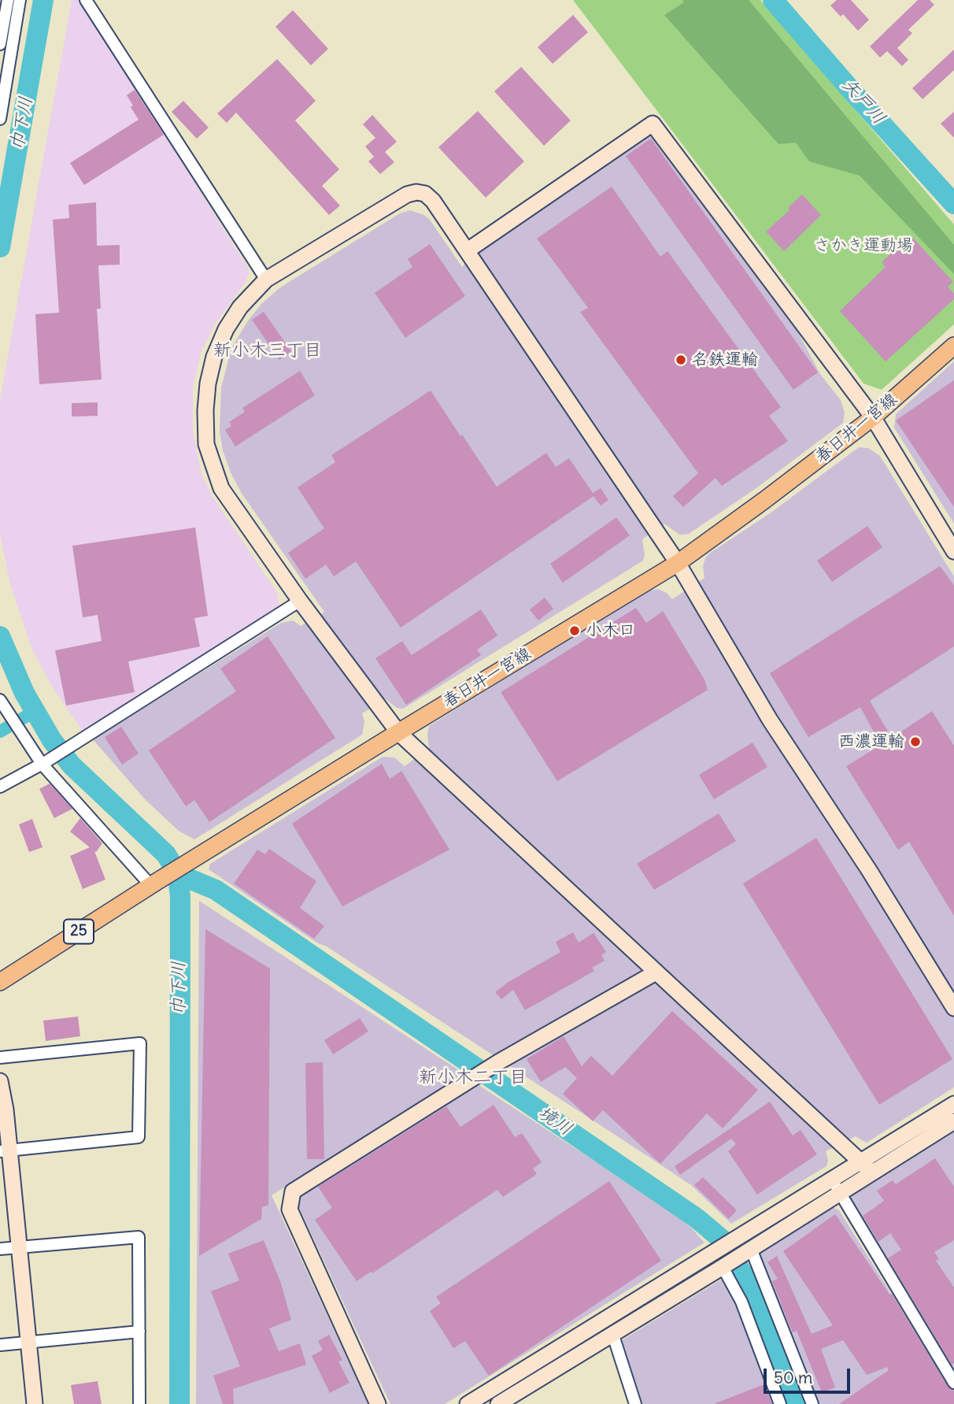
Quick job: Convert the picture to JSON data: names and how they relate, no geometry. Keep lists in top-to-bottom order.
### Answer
{
  "streets": {
    "main road": ["春日井一宮線", "25"]
  },
  "districts": ["新小木三丁目", "新小木二丁目"],
  "water": ["矢戸川", "巾下川", "境川"],
  "parks": ["さかき運動場"],
  "places": ["名鉄運輸", "小木口", "西濃運輸"],
  "scale_bar": "50 m"
}
